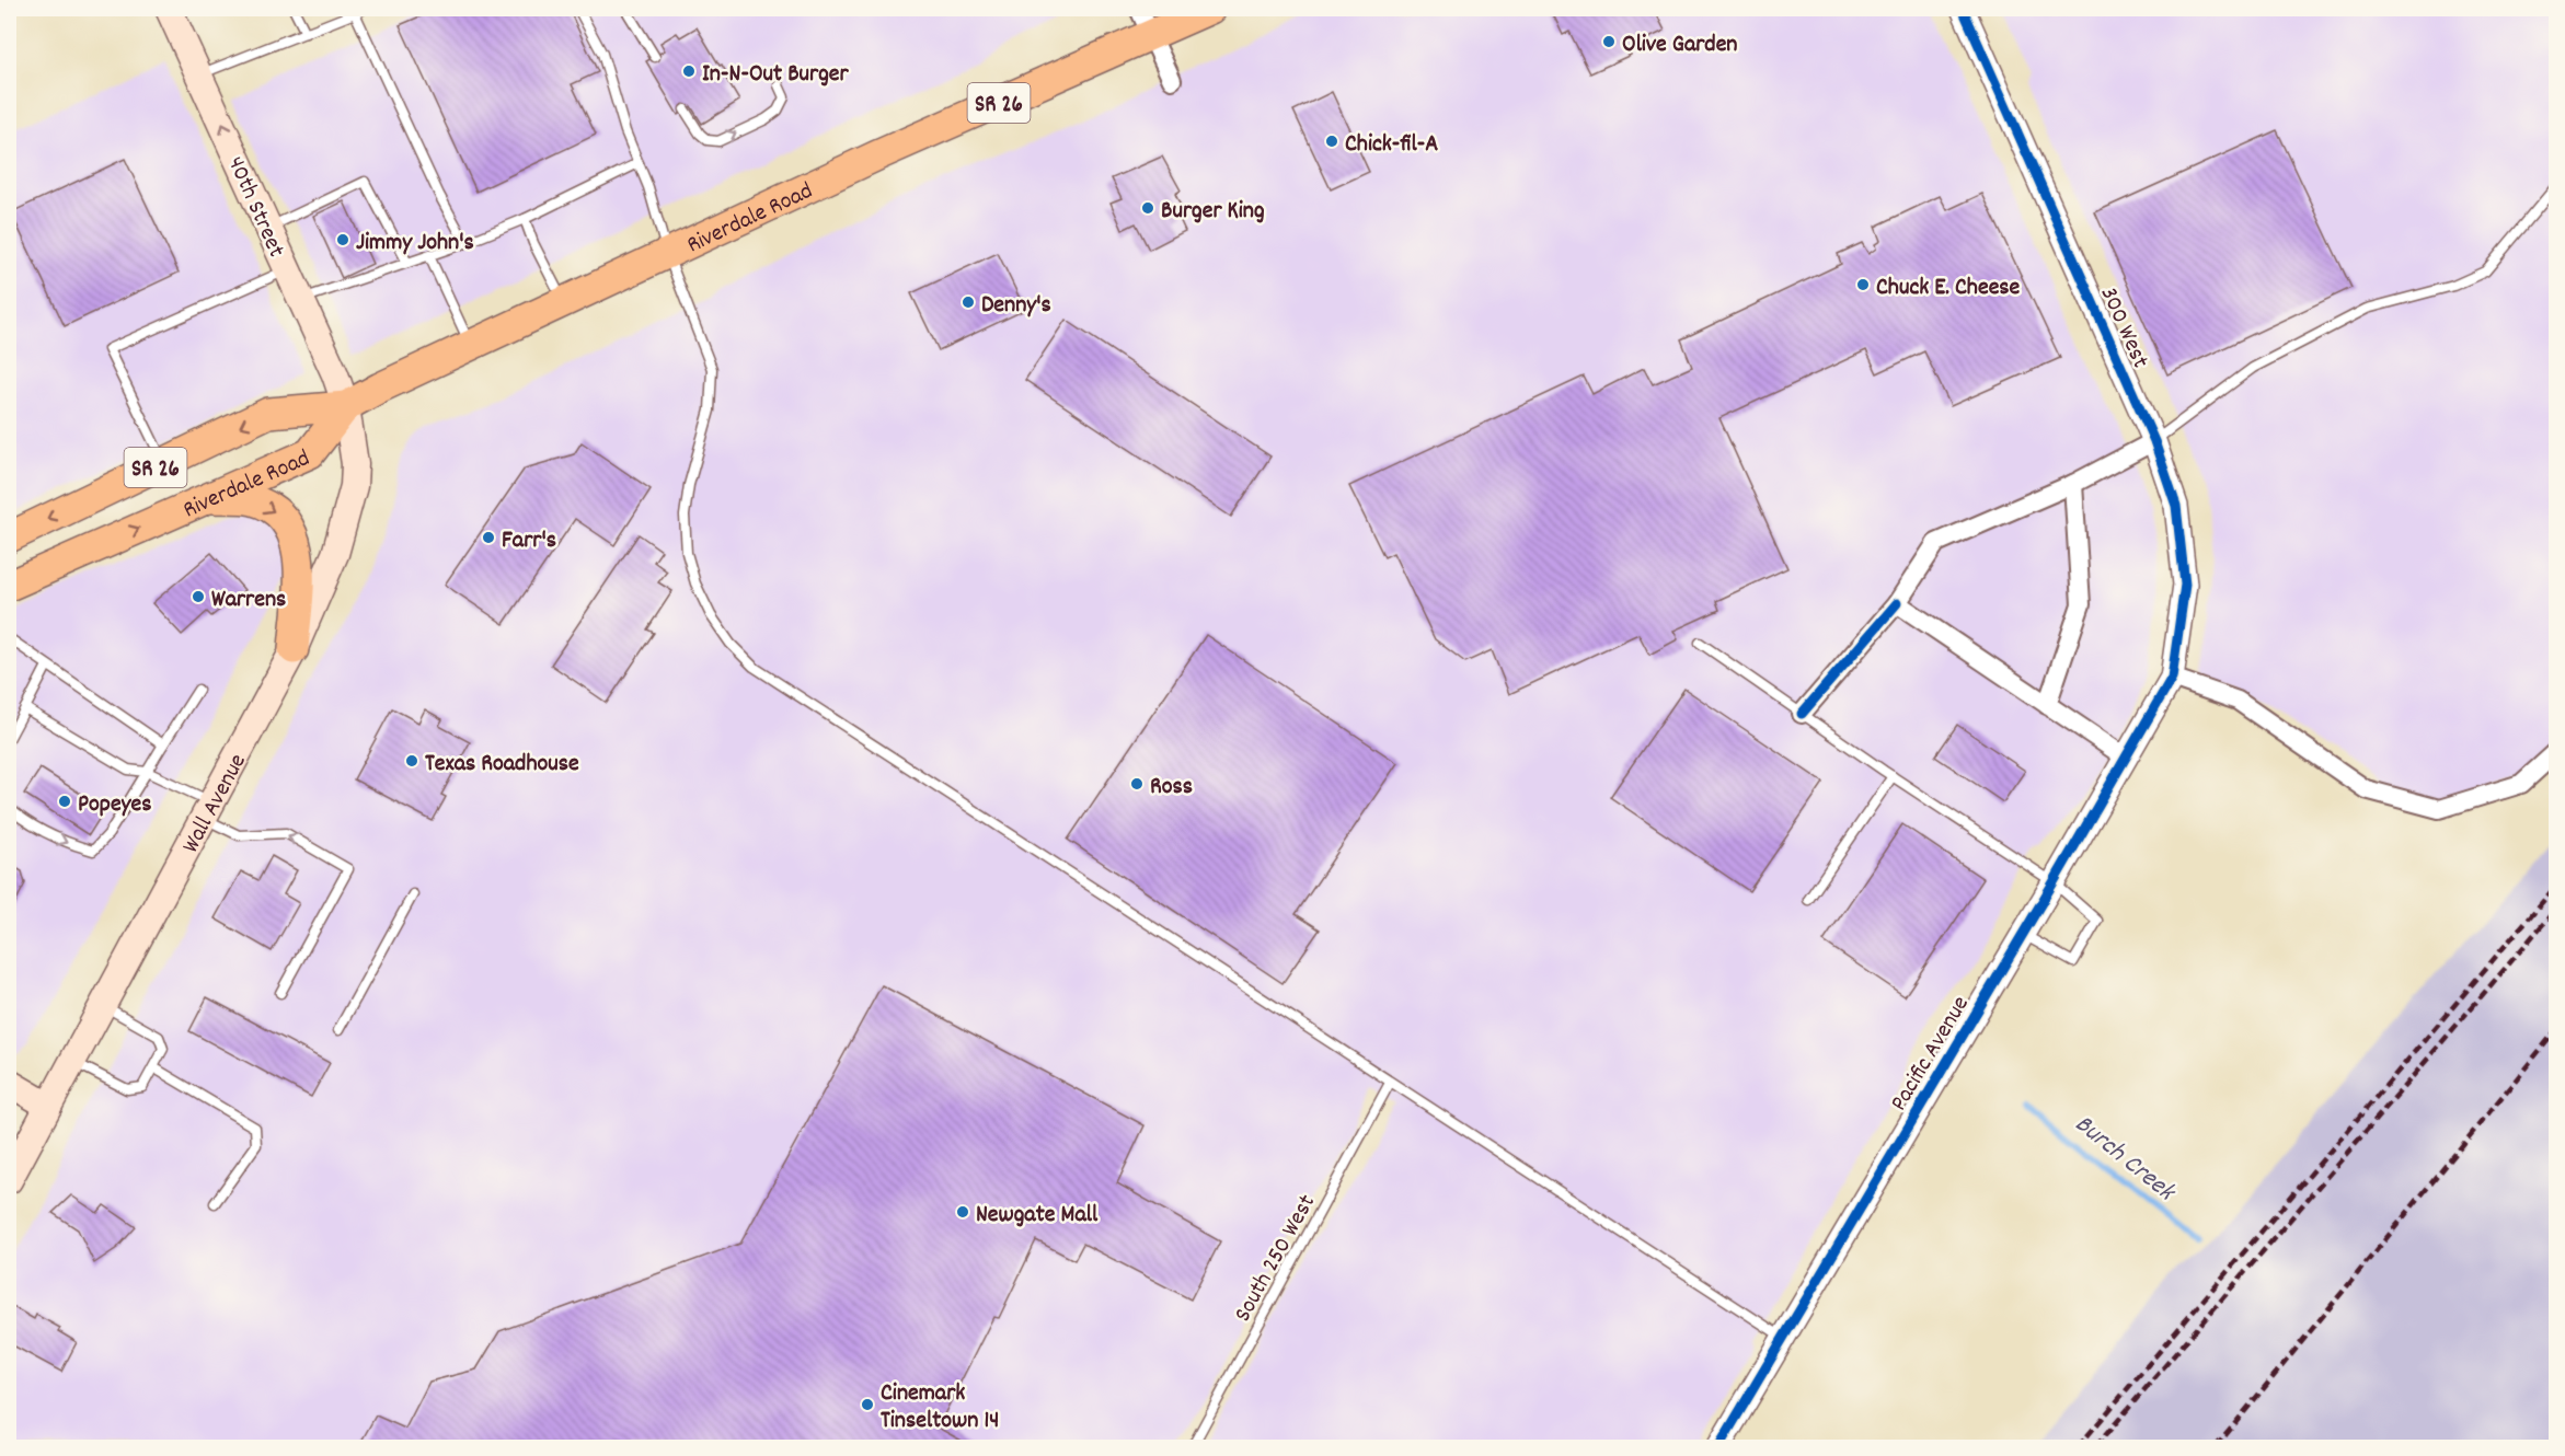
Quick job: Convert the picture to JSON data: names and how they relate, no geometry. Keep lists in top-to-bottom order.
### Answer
{
  "streets": {
    "main road": [
      "SR 26",
      "40th Street",
      "Riverdale Road",
      "Wall Avenue"
    ],
    "street": ["300 West", "Pacific Avenue"],
    "lane": ["South 250 West"]
  },
  "crossings": [
    ["SR 26", "Riverdale Road"],
    ["40th Street", "Riverdale Road"],
    ["40th Street", "Wall Avenue"],
    ["Riverdale Road", "Wall Avenue"],
    ["300 West", "Pacific Avenue"]
  ],
  "one_way": ["40th Street"],
  "water": ["Burch Creek"],
  "places": [
    "Olive Garden",
    "In-N-Out Burger",
    "Chick-fil-A",
    "Burger King",
    "Jimmy John's",
    "Chuck E. Cheese",
    "Denny's",
    "Farr's",
    "Warrens",
    "Texas Roadhouse",
    "Ross",
    "Popeyes",
    "Newgate Mall",
    "Cinemark Tinseltown 14"
  ]
}
